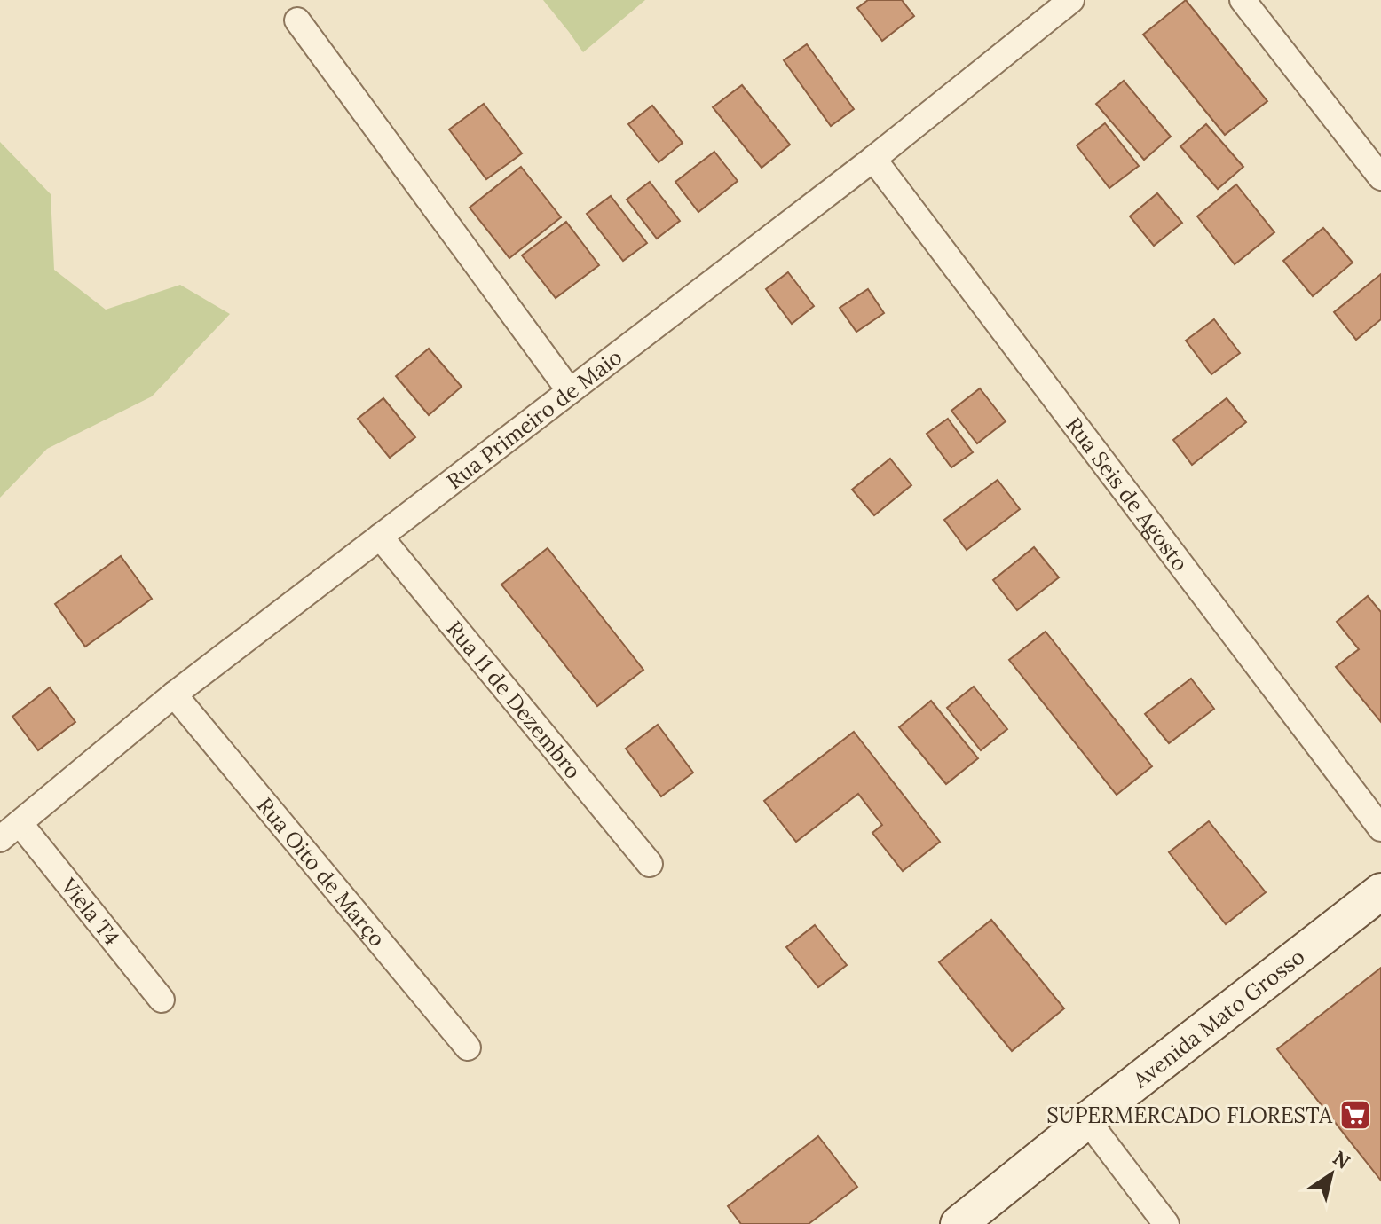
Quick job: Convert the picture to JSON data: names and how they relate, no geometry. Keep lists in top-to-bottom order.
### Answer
{
  "streets": {
    "street": [
      "Rua Primeiro de Maio",
      "Rua Seis de Agosto",
      "Rua 11 de Dezembro",
      "Rua Oito de Março",
      "Viela T4",
      "Avenida Mato Grosso"
    ]
  },
  "crossings": [
    ["Rua Primeiro de Maio", "Rua Seis de Agosto"],
    ["Rua Primeiro de Maio", "Rua 11 de Dezembro"],
    ["Rua Primeiro de Maio", "Rua Oito de Março"],
    ["Rua Primeiro de Maio", "Viela T4"]
  ],
  "places": {
    "supermarket": ["SUPERMERCADO FLORESTA"]
  },
  "north": "top right"
}
